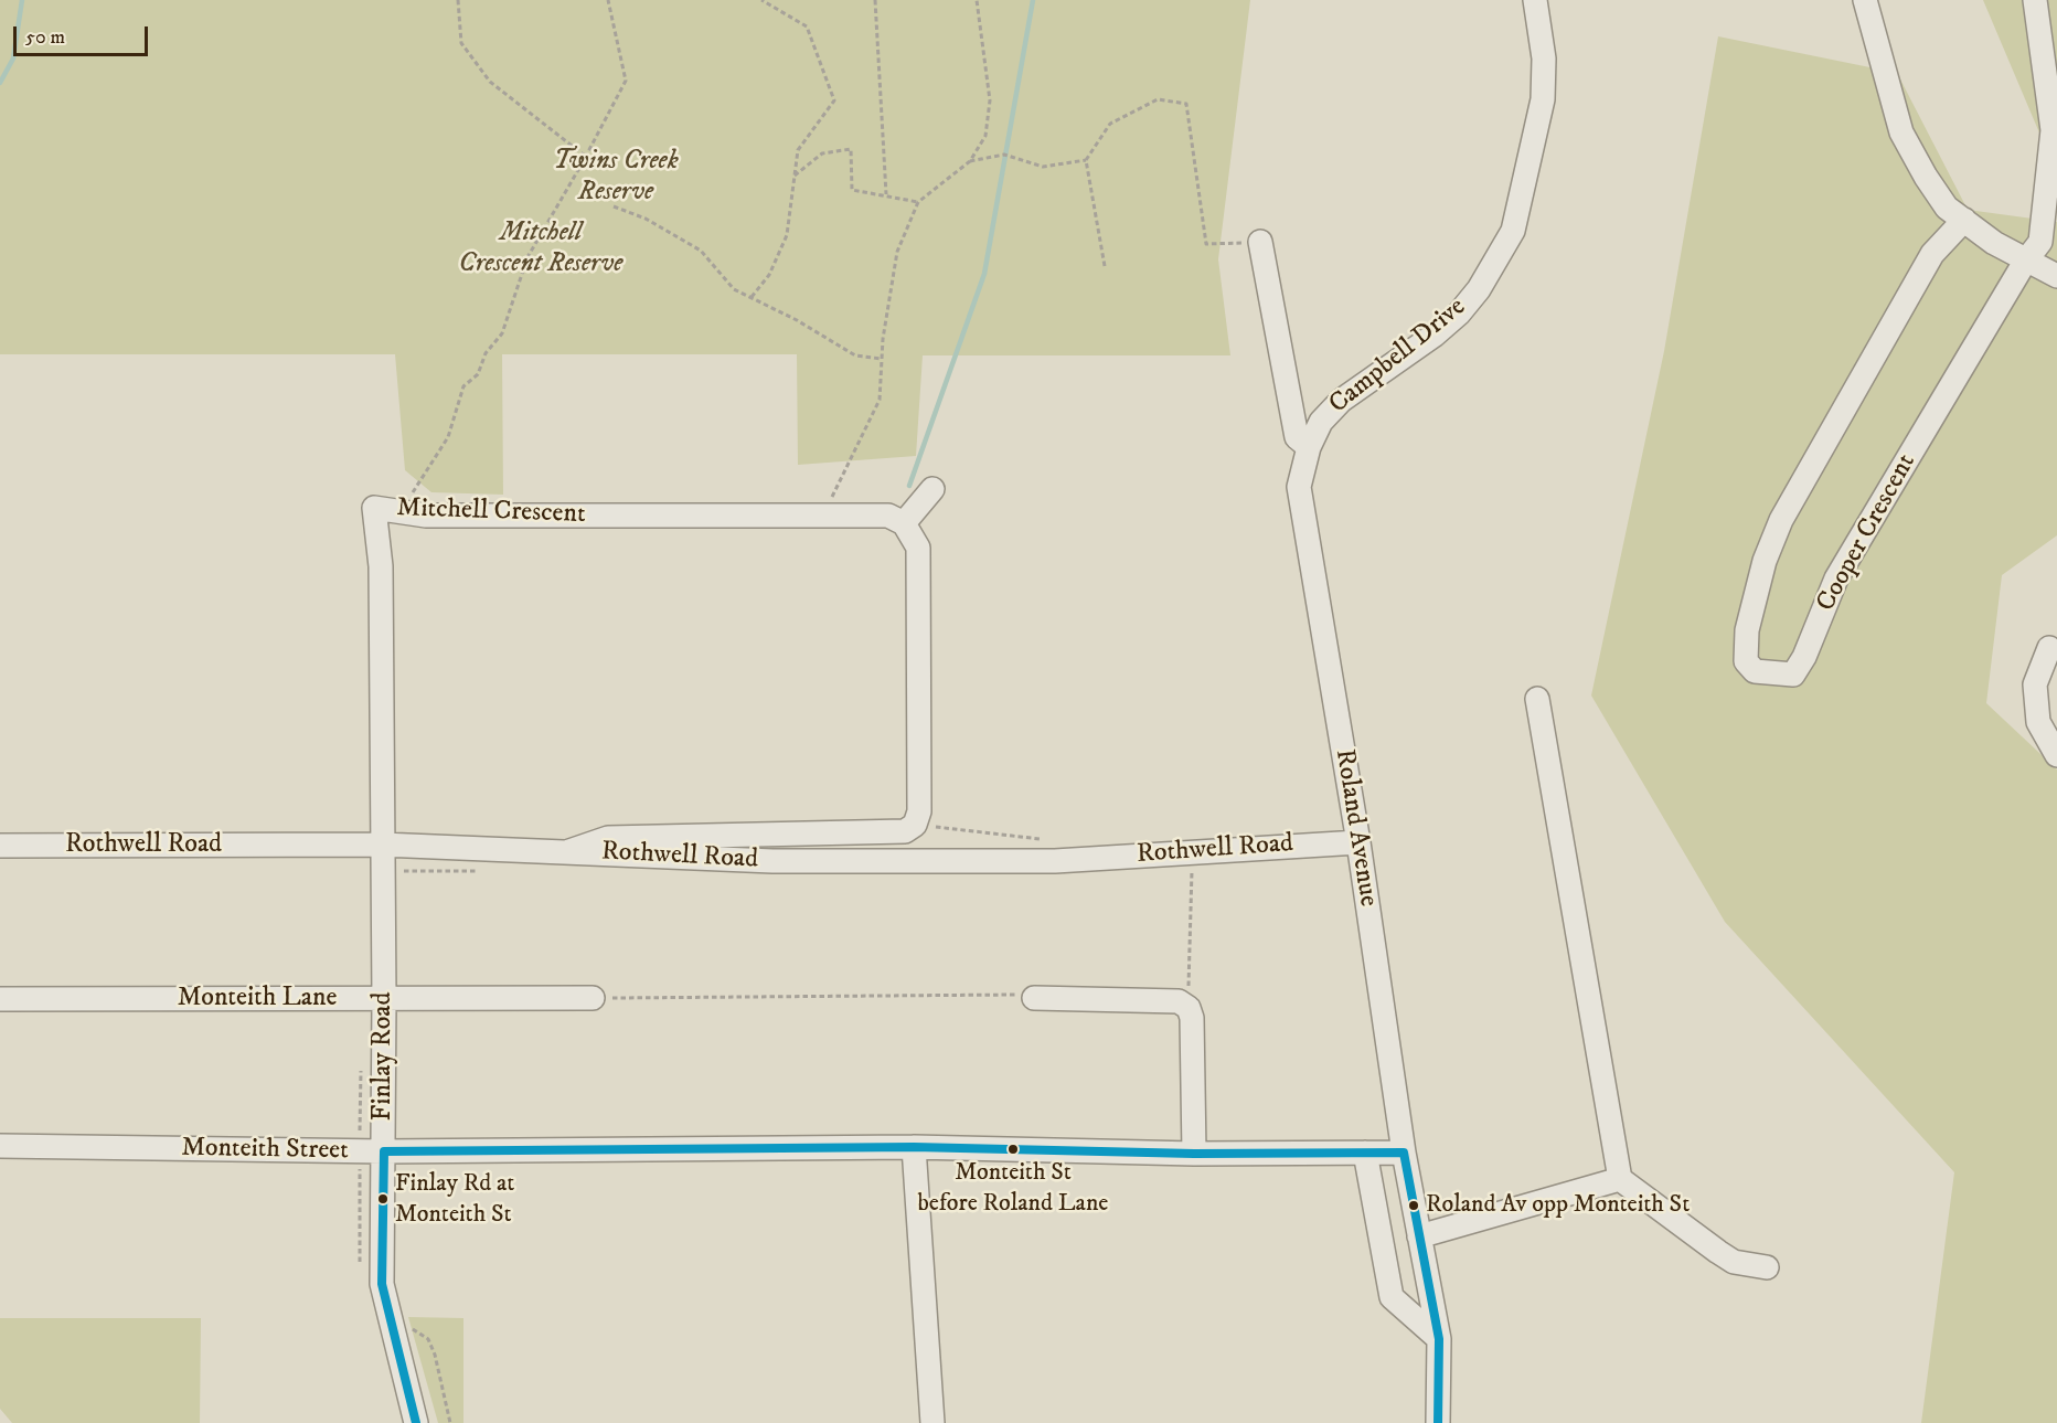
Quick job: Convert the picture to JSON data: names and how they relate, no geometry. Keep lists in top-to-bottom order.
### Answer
{
  "streets": {
    "street": [
      "Campbell Drive",
      "Mitchell Crescent",
      "Cooper Crescent",
      "Roland Avenue",
      "Rothwell Road",
      "Monteith Lane",
      "Finlay Road",
      "Monteith Street"
    ]
  },
  "crossings": [
    ["Campbell Drive", "Roland Avenue"],
    ["Mitchell Crescent", "Rothwell Road"],
    ["Mitchell Crescent", "Finlay Road"],
    ["Roland Avenue", "Rothwell Road"],
    ["Roland Avenue", "Monteith Street"],
    ["Rothwell Road", "Finlay Road"],
    ["Monteith Lane", "Finlay Road"],
    ["Finlay Road", "Monteith Street"]
  ],
  "parks": ["Twins Creek Reserve", "Mitchell Crescent Reserve"],
  "places": ["Monteith St before Roland Lane", "Finlay Rd at Monteith St", "Roland Av opp Monteith St"],
  "scale_bar": "50 m"
}
